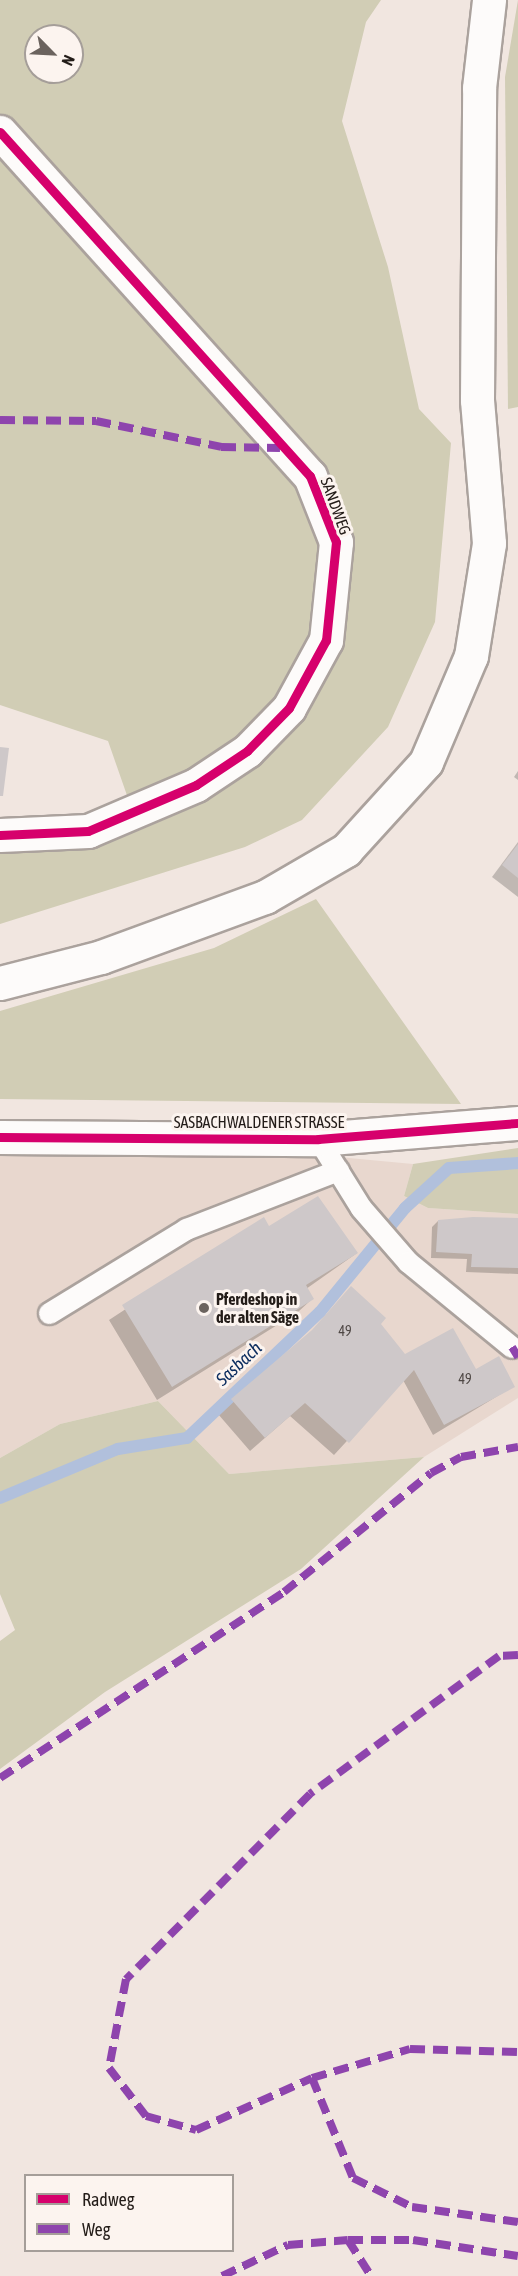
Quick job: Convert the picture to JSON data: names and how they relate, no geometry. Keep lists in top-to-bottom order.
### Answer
{
  "streets": {
    "main road": ["SANDWEG", "SASBACHWALDENER STRASSE"]
  },
  "water": ["Sasbach"],
  "places": ["Pferdeshop in der alten Säge"],
  "house_numbers": ["49", "49"],
  "legend": ["Radweg", "Weg"],
  "north": "bottom right"
}
